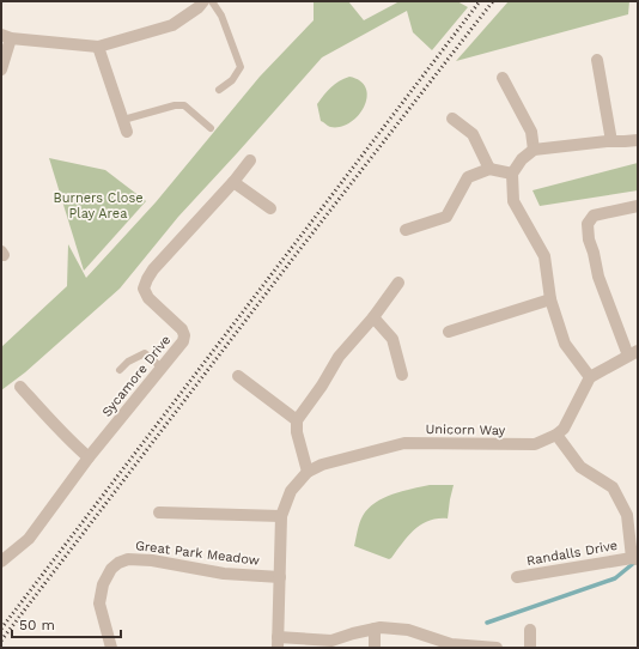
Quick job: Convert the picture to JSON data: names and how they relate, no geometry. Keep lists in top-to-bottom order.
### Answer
{
  "streets": {
    "street": [
      "Sycamore Drive",
      "Unicorn Way",
      "Great Park Meadow",
      "Randalls Drive"
    ]
  },
  "crossings": [
    ["Unicorn Way", "Great Park Meadow"],
    ["Unicorn Way", "Randalls Drive"]
  ],
  "parks": ["Burners Close Play Area"],
  "scale_bar": "50 m"
}
